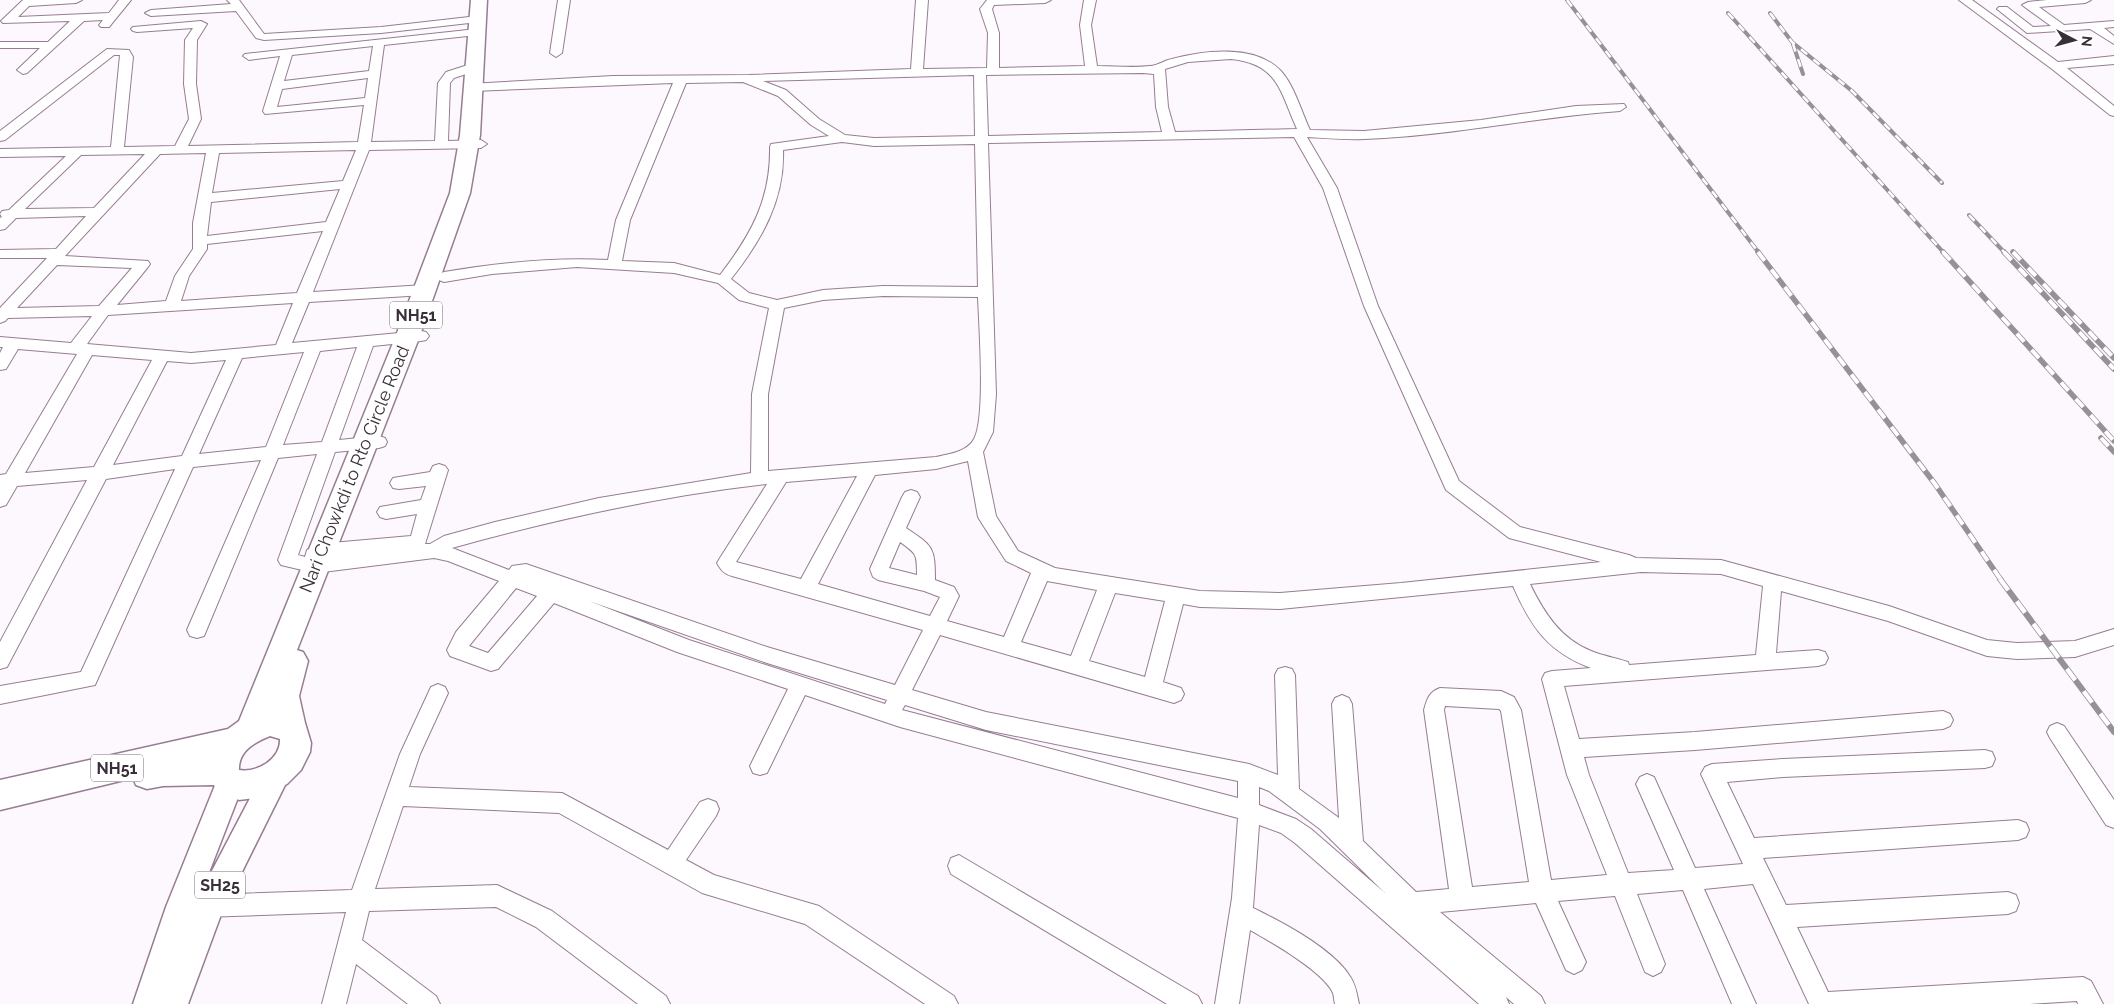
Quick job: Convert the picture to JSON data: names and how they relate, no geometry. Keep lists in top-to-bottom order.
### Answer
{
  "streets": {
    "highway": ["NH51", "Nari Chowkdi to Rto Circle Road"],
    "main road": ["SH25"]
  },
  "crossings": [
    ["NH51", "Nari Chowkdi to Rto Circle Road"],
    ["NH51", "SH25"],
    ["Nari Chowkdi to Rto Circle Road", "SH25"]
  ],
  "north": "right"
}
